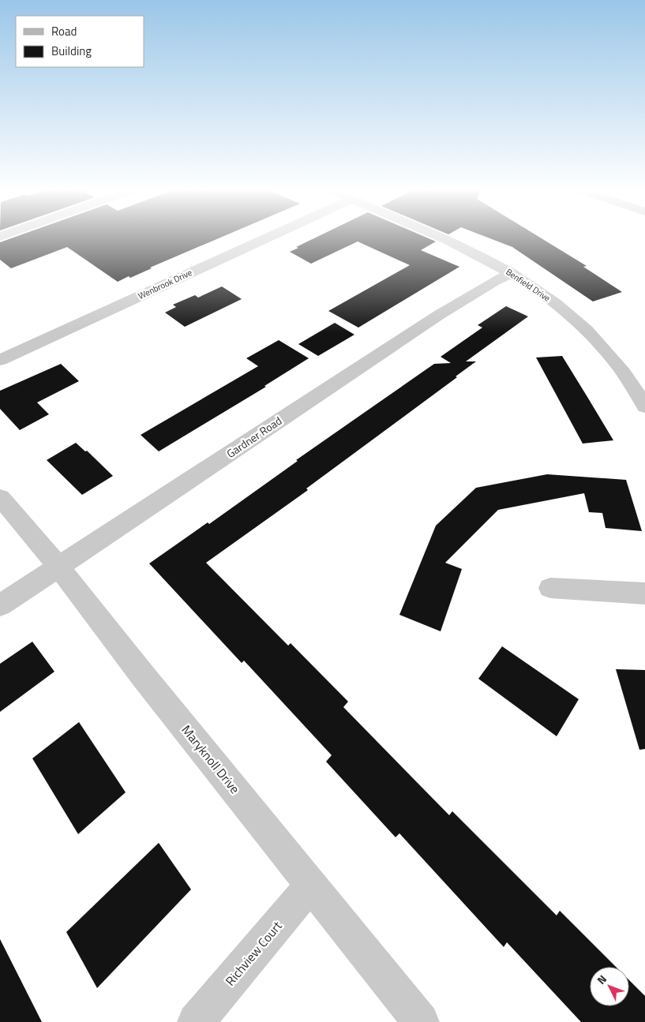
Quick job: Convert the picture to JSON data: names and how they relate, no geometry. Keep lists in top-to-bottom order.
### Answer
{
  "streets": {
    "street": [
      "Wenbrook Drive",
      "Benfield Drive",
      "Gardner Road",
      "Maryknoll Drive",
      "Richview Court"
    ]
  },
  "crossings": [
    ["Benfield Drive", "Gardner Road"],
    ["Gardner Road", "Maryknoll Drive"],
    ["Maryknoll Drive", "Richview Court"]
  ],
  "legend": ["Road", "Building"],
  "north": "top left"
}
